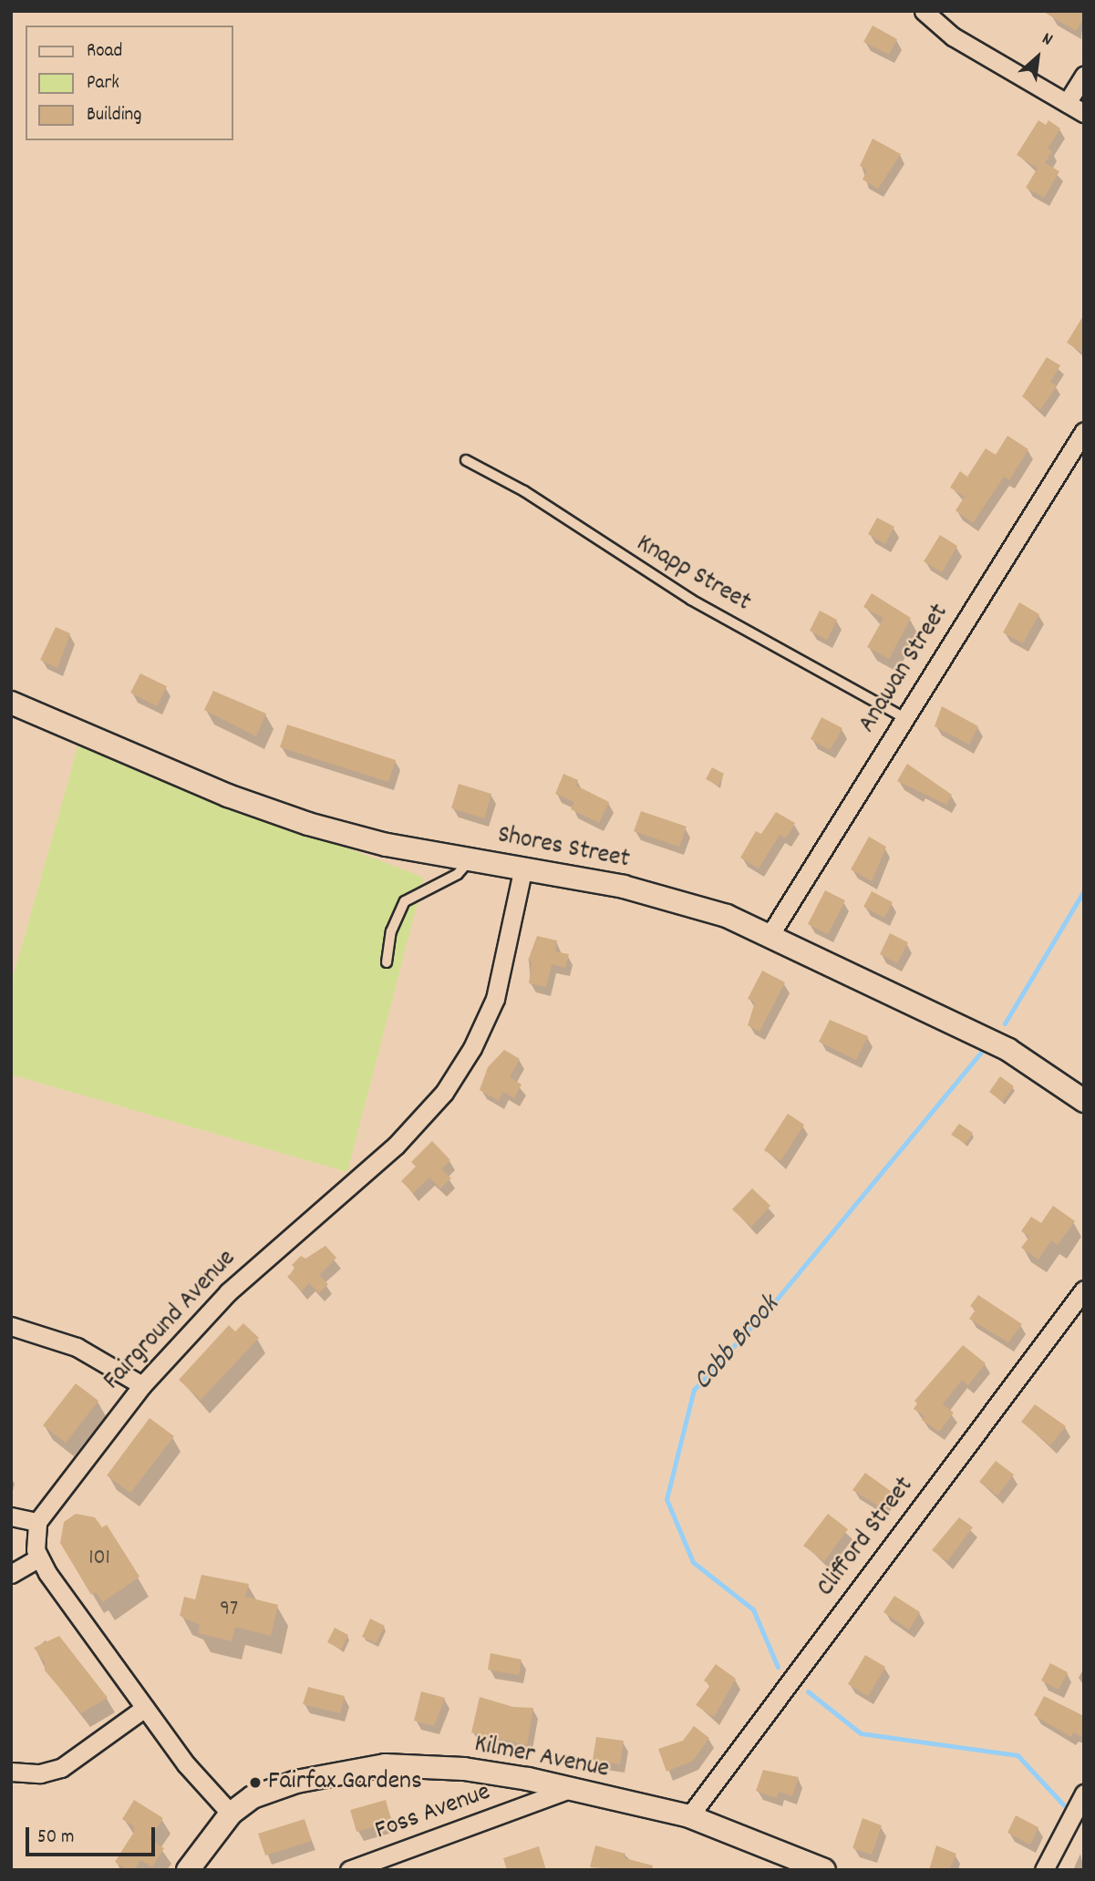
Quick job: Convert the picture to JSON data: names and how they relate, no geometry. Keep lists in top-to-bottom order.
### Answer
{
  "streets": {
    "street": [
      "Anawan Street",
      "Shores Street",
      "Fairground Avenue",
      "Clifford Street",
      "Kilmer Avenue",
      "Foss Avenue"
    ],
    "lane": ["Knapp Street"]
  },
  "crossings": [
    ["Knapp Street", "Anawan Street"],
    ["Anawan Street", "Shores Street"],
    ["Shores Street", "Fairground Avenue"],
    ["Clifford Street", "Kilmer Avenue"],
    ["Kilmer Avenue", "Foss Avenue"]
  ],
  "water": ["Cobb Brook"],
  "places": ["Fairfax Gardens"],
  "house_numbers": ["101", "97"],
  "legend": ["Road", "Park", "Building"],
  "scale_bar": "50 m",
  "north": "top right"
}
